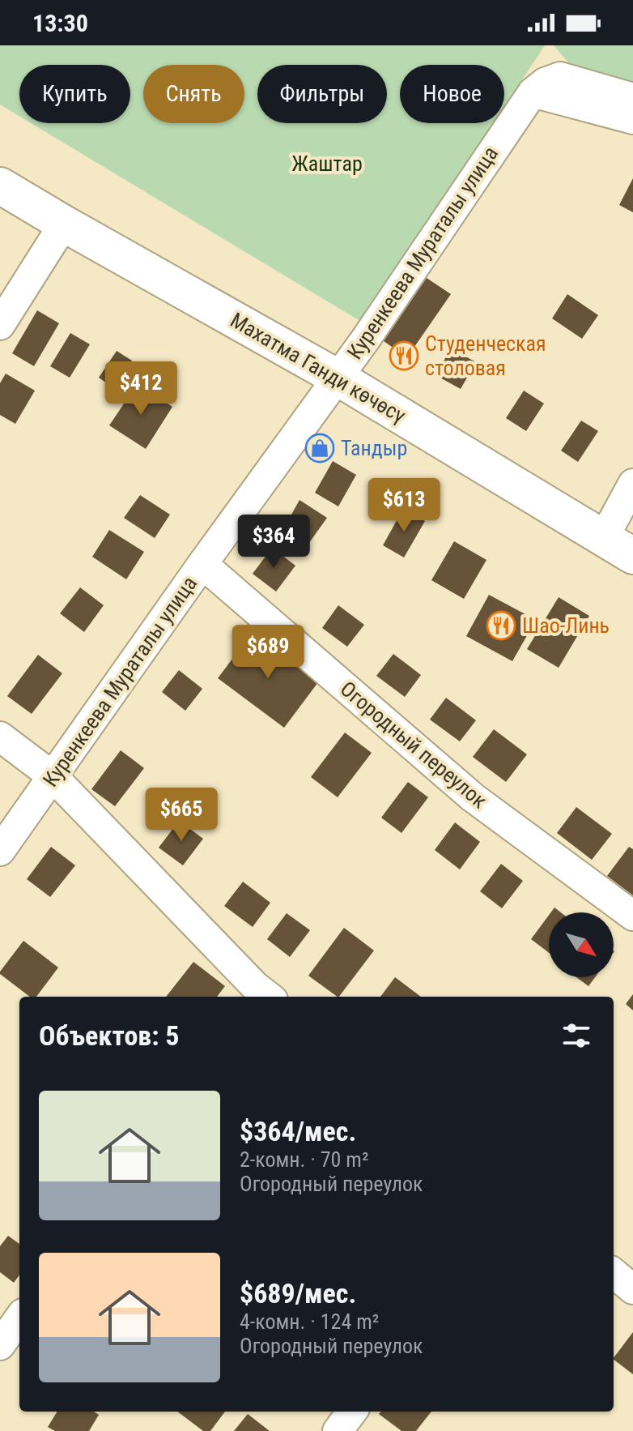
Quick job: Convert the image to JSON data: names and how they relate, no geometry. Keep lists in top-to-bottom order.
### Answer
{
  "streets": {
    "main road": ["Махатма Ганди көчөсү"],
    "street": ["Куренкеева Мураталы улица", "Огородный переулок"]
  },
  "crossings": [
    ["Куренкеева Мураталы улица", "Махатма Ганди көчөсү"],
    ["Куренкеева Мураталы улица", "Огородный переулок"]
  ],
  "parks": ["Жаштар"],
  "places": {
    "restaurant": ["Студенческая столовая", "Шао-Линь"],
    "shop": ["Тандыр"]
  },
  "north": "bottom right",
  "page": {
    "status": "13:30",
    "chip": [
      "Купить",
      "Снять",
      "Фильтры",
      "Новое"
    ],
    "price": [
      "$412",
      "$613",
      "$364",
      "$689",
      "$665"
    ],
    "heading": "Объектов: 5",
    "list": [
      {
        "name": "$364/мес.",
        "note": "2-комн. · 70 m² · Огородный переулок"
      },
      {
        "name": "$689/мес.",
        "note": "4-комн. · 124 m² · Огородный переулок"
      }
    ]
  }
}
